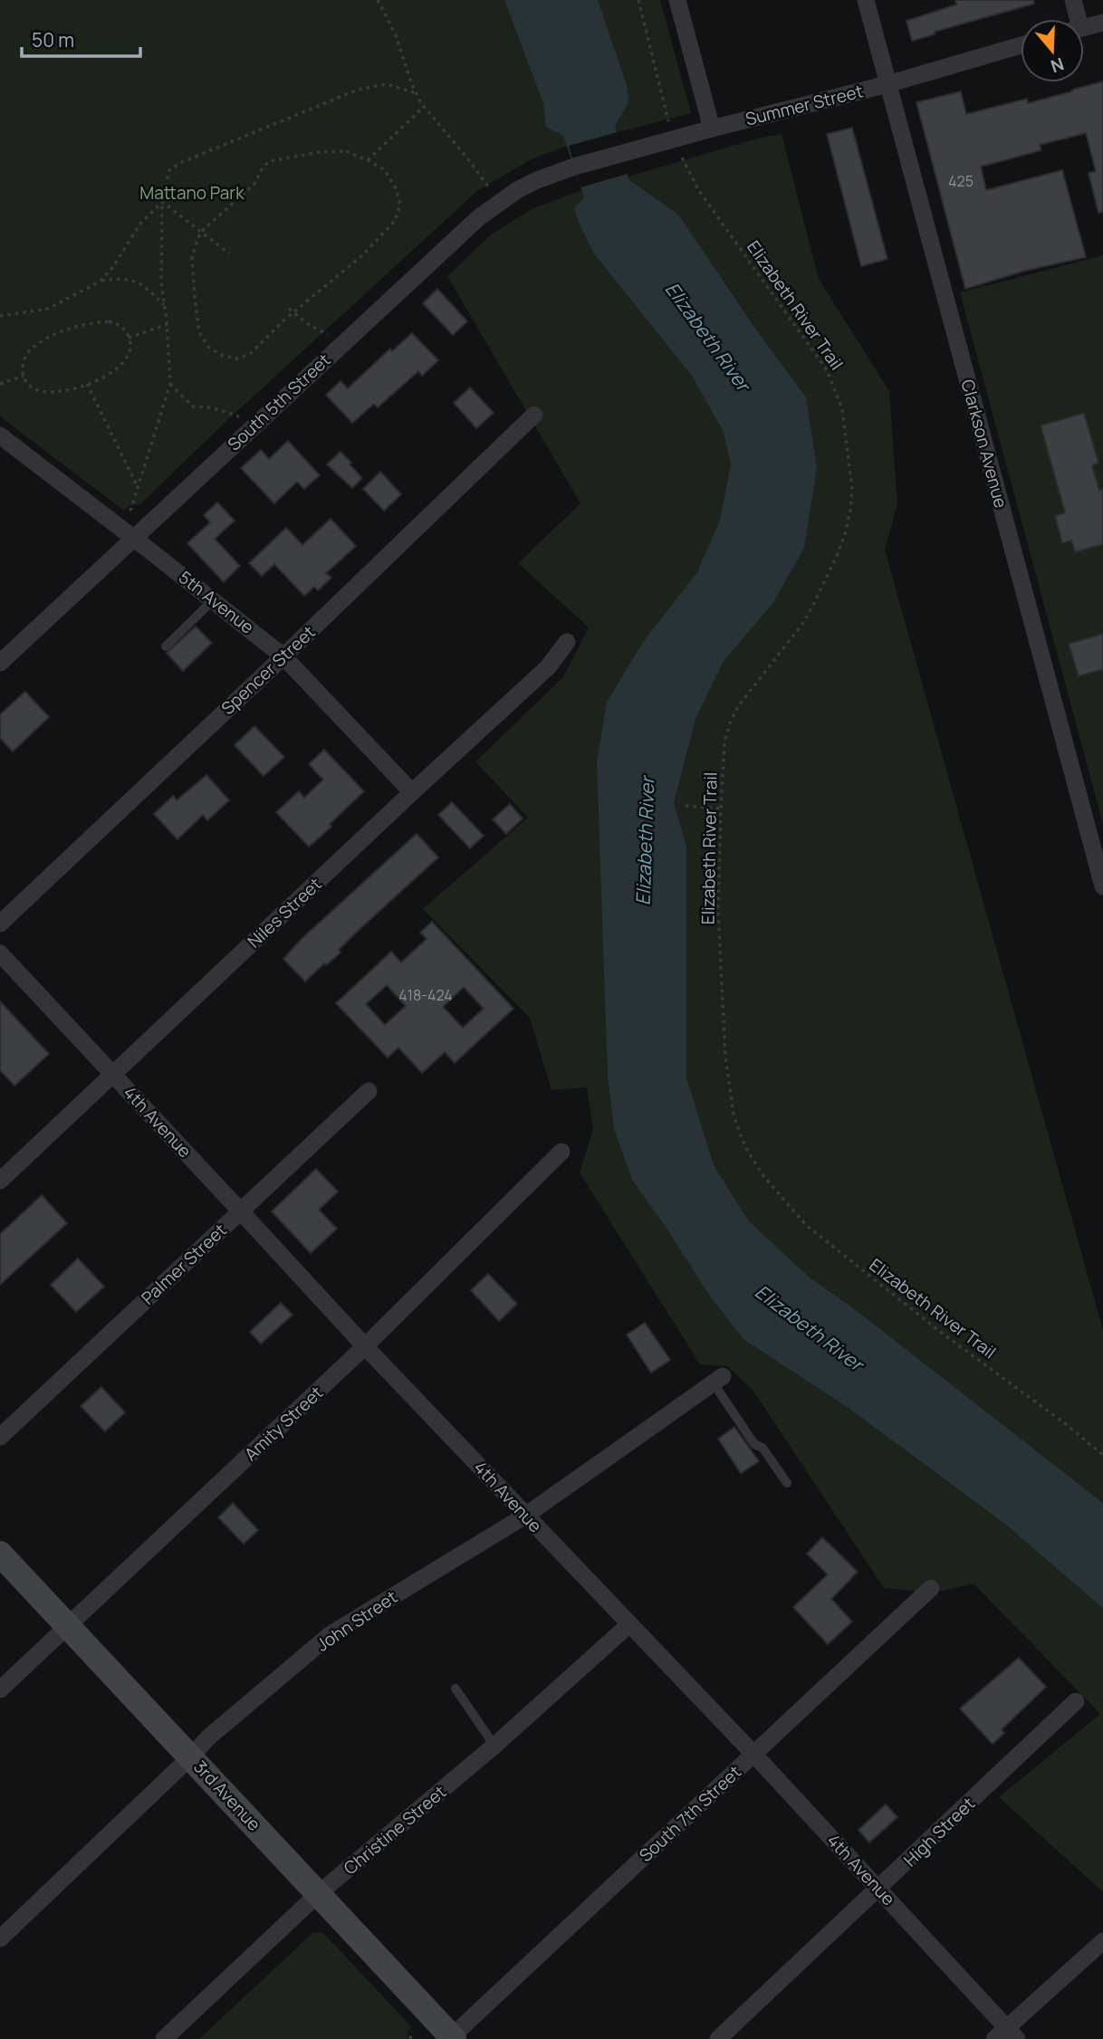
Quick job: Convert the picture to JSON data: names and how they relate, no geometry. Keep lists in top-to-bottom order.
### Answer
{
  "streets": {
    "street": [
      "Summer Street",
      "South 5th Street",
      "Clarkson Avenue",
      "5th Avenue",
      "Spencer Street",
      "Niles Street",
      "4th Avenue",
      "Palmer Street",
      "Amity Street",
      "John Street",
      "3rd Avenue",
      "South 7th Street",
      "Christine Street",
      "High Street"
    ],
    "path": ["Elizabeth River Trail"]
  },
  "crossings": [
    ["Summer Street", "South 5th Street"],
    ["Summer Street", "Clarkson Avenue"],
    ["South 5th Street", "5th Avenue"],
    ["5th Avenue", "Spencer Street"],
    ["5th Avenue", "Niles Street"],
    ["Niles Street", "4th Avenue"],
    ["4th Avenue", "Palmer Street"],
    ["4th Avenue", "Amity Street"],
    ["4th Avenue", "John Street"],
    ["4th Avenue", "South 7th Street"],
    ["4th Avenue", "Christine Street"],
    ["4th Avenue", "High Street"],
    ["Amity Street", "3rd Avenue"],
    ["John Street", "3rd Avenue"],
    ["3rd Avenue", "South 7th Street"],
    ["3rd Avenue", "Christine Street"]
  ],
  "water": ["Elizabeth River"],
  "parks": ["Mattano Park"],
  "house_numbers": ["425", "418-424"],
  "scale_bar": "50 m",
  "north": "bottom"
}
